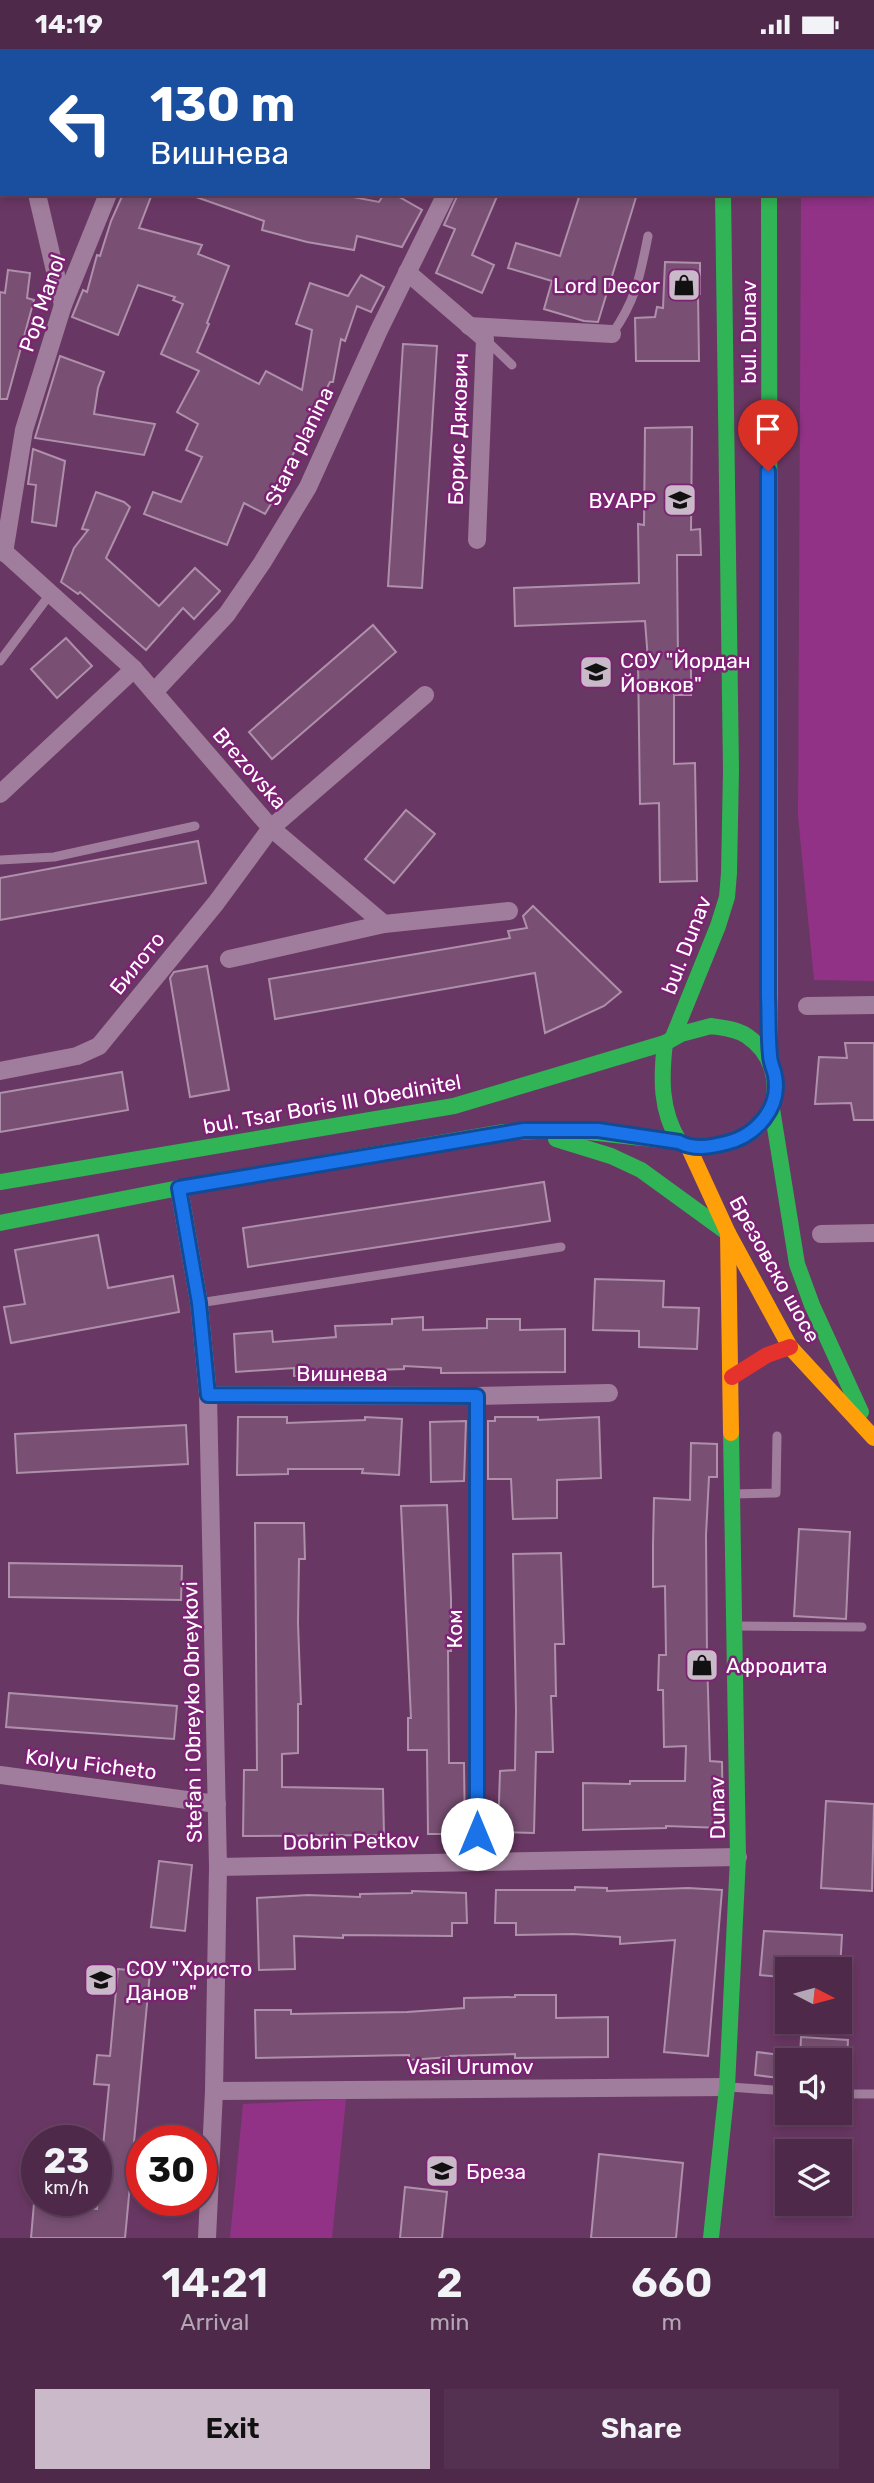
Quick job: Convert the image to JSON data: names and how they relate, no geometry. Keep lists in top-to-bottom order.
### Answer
{
  "streets": {
    "main road": [
      "bul. Dunav",
      "bul. Tsar Boris III Obedinitel",
      "Брезовско шосе",
      "Dunav"
    ],
    "street": [
      "Pop Manol",
      "Борис Дякович",
      "Stara planina",
      "Brezovska",
      "Билото",
      "Вишнева",
      "Ком",
      "Stefan i Obreyko Obreykovi",
      "Kolyu Ficheto",
      "Dobrin Petkov",
      "Vasil Urumov"
    ]
  },
  "crossings": [
    ["Pop Manol", "Brezovska"],
    ["bul. Dunav", "bul. Tsar Boris III Obedinitel"],
    ["bul. Dunav", "Брезовско шосе"],
    ["Борис Дякович", "Stara planina"],
    ["Stara planina", "Brezovska"],
    ["Brezovska", "Билото"],
    ["bul. Tsar Boris III Obedinitel", "Брезовско шосе"],
    ["Брезовско шосе", "Dunav"],
    ["Вишнева", "Ком"],
    ["Вишнева", "Stefan i Obreyko Obreykovi"],
    ["Ком", "Dobrin Petkov"],
    ["Stefan i Obreyko Obreykovi", "Kolyu Ficheto"],
    ["Stefan i Obreyko Obreykovi", "Dobrin Petkov"],
    ["Stefan i Obreyko Obreykovi", "Vasil Urumov"],
    ["Dunav", "Dobrin Petkov"],
    ["Dunav", "Vasil Urumov"]
  ],
  "places": {
    "shop": ["Lord Decor", "Афродита"],
    "school or university": [
      "ВУАРР",
      "СОУ \"Йордан Йовков\"",
      "СОУ \"Христо Данов\"",
      "Бреза"
    ]
  },
  "north": "right",
  "page": {
    "status": "14:19",
    "turn": ["130 m", "Вишнева"],
    "speed": "23 km/h",
    "limit": "30",
    "eta": [
      "14:21",
      "Arrival",
      "2",
      "min",
      "660",
      "m"
    ],
    "buttons": ["Exit", "Share"]
  }
}
